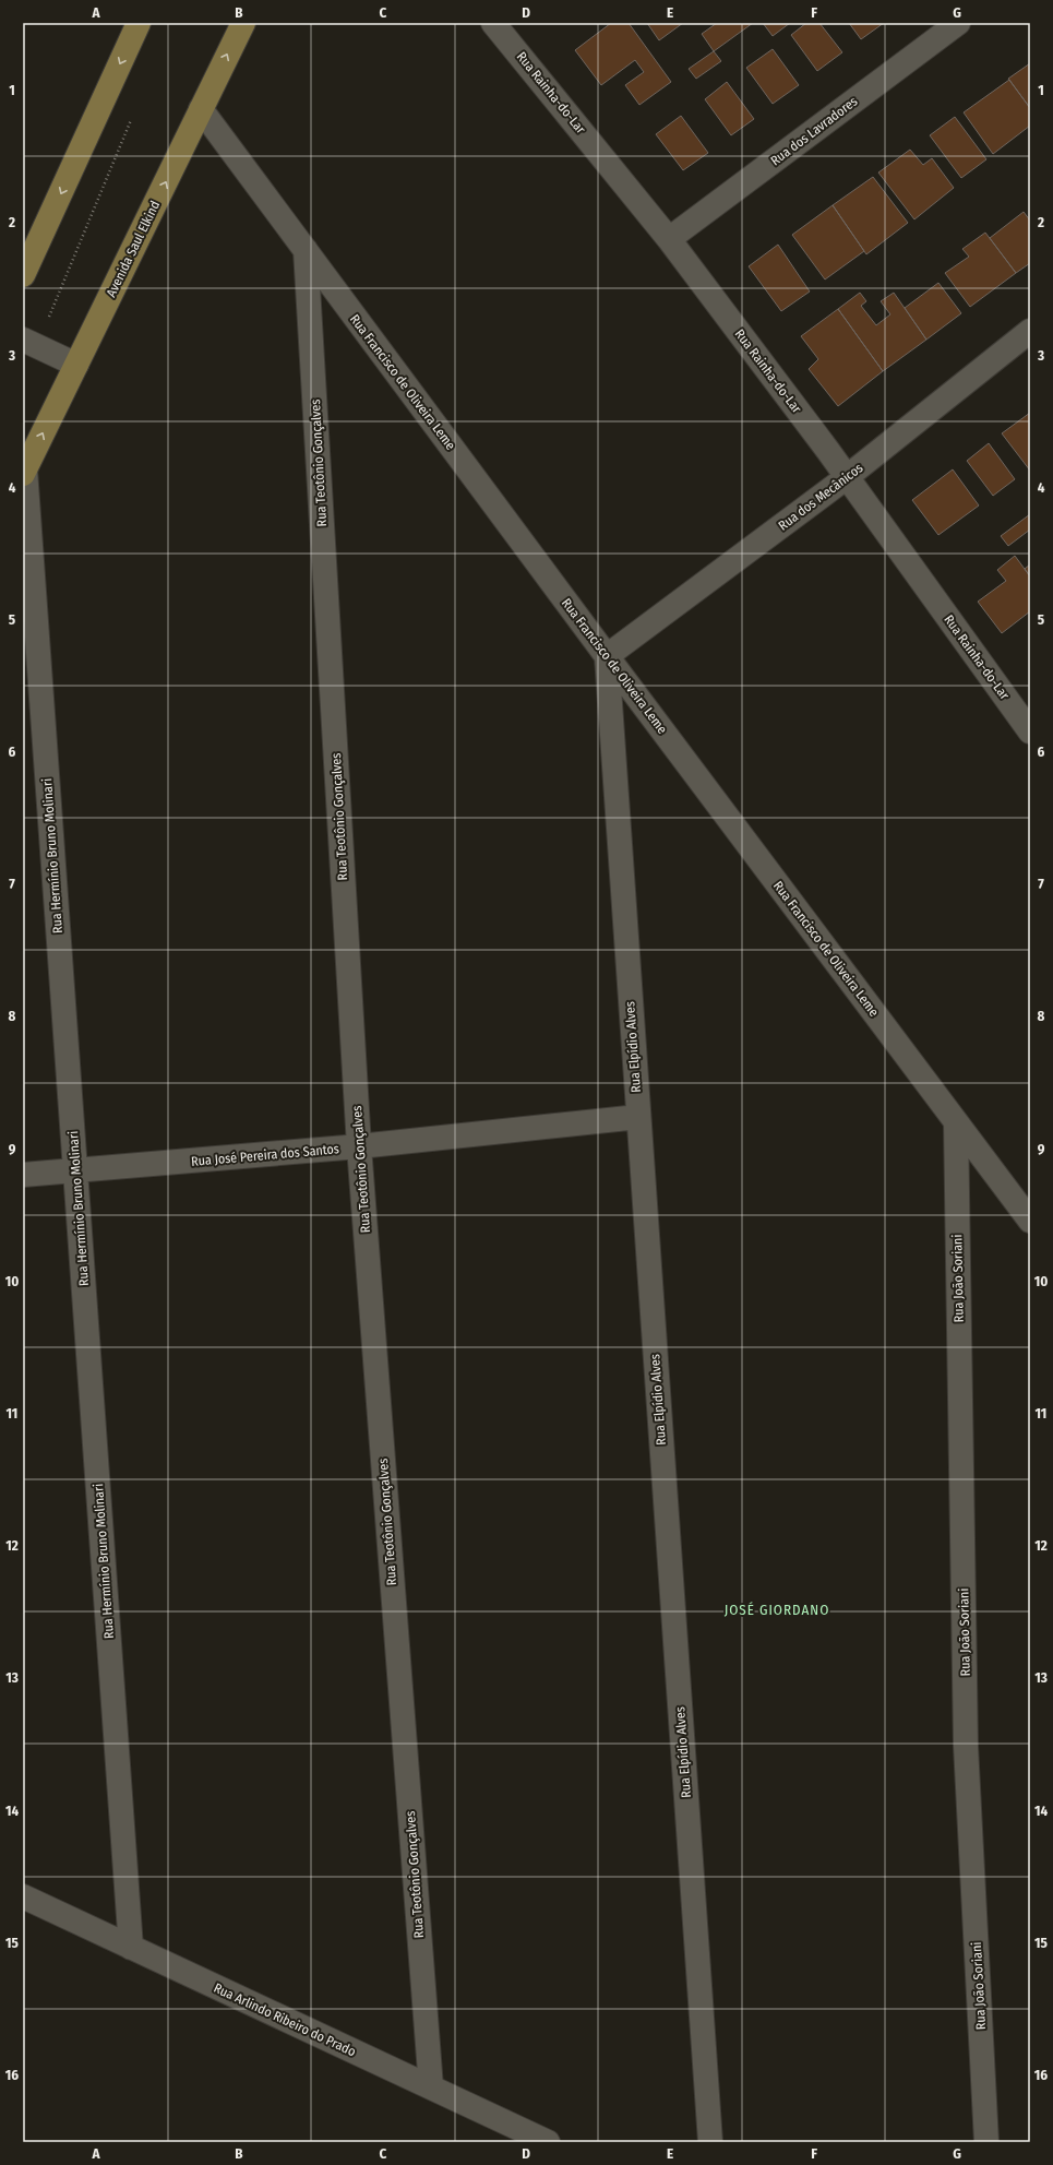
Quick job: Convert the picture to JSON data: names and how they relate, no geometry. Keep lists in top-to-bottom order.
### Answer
{
  "streets": {
    "main road": ["Avenida Saul Elkind"],
    "street": [
      "Rua Rainha-do-Lar",
      "Rua dos Lavradores",
      "Rua Francisco de Oliveira Leme",
      "Rua Teotônio Gonçalves",
      "Rua dos Mecânicos",
      "Rua Hermínio Bruno Molinari",
      "Rua Elpídio Alves",
      "Rua José Pereira dos Santos",
      "Rua João Soriani",
      "Rua Arlindo Ribeiro do Prado"
    ]
  },
  "crossings": [
    ["Rua Rainha-do-Lar", "Rua dos Lavradores"],
    ["Rua Rainha-do-Lar", "Rua dos Mecânicos"],
    ["Avenida Saul Elkind", "Rua Francisco de Oliveira Leme"],
    ["Avenida Saul Elkind", "Rua Hermínio Bruno Molinari"],
    ["Rua Francisco de Oliveira Leme", "Rua Teotônio Gonçalves"],
    ["Rua Francisco de Oliveira Leme", "Rua dos Mecânicos"],
    ["Rua Francisco de Oliveira Leme", "Rua Elpídio Alves"],
    ["Rua Francisco de Oliveira Leme", "Rua João Soriani"],
    ["Rua Teotônio Gonçalves", "Rua José Pereira dos Santos"],
    ["Rua Teotônio Gonçalves", "Rua Arlindo Ribeiro do Prado"],
    ["Rua dos Mecânicos", "Rua Elpídio Alves"],
    ["Rua Hermínio Bruno Molinari", "Rua José Pereira dos Santos"],
    ["Rua Hermínio Bruno Molinari", "Rua Arlindo Ribeiro do Prado"],
    ["Rua Elpídio Alves", "Rua José Pereira dos Santos"]
  ],
  "districts": ["JOSÉ GIORDANO"],
  "grid": {
    "columns": [
      "A",
      "B",
      "C",
      "D",
      "E",
      "F",
      "G"
    ],
    "rows": [
      "1",
      "2",
      "3",
      "4",
      "5",
      "6",
      "7",
      "8",
      "9",
      "10",
      "11",
      "12",
      "13",
      "14",
      "15",
      "16"
    ]
  }
}
